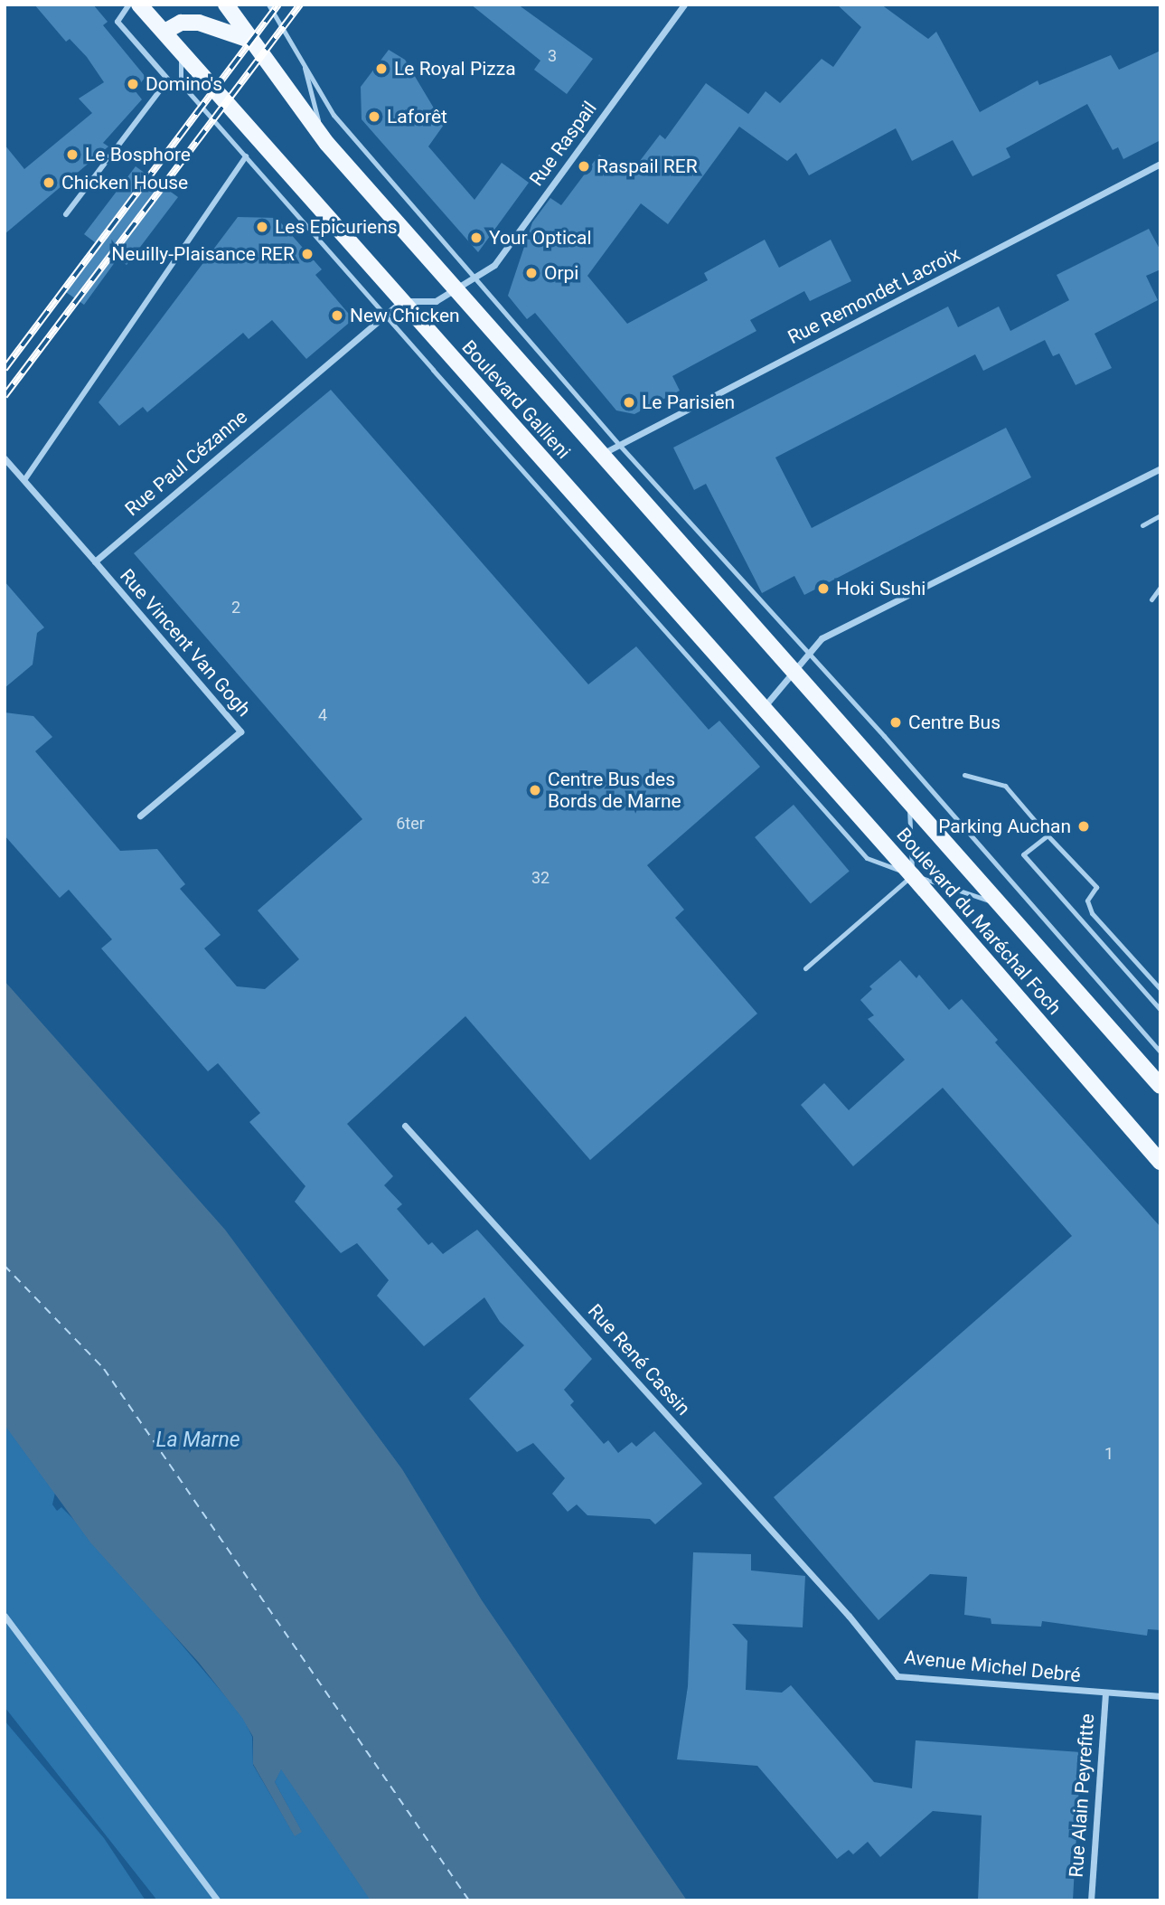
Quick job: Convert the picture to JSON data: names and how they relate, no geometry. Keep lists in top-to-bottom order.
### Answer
{
  "streets": {
    "main road": ["Boulevard Gallieni", "Boulevard du Maréchal Foch"],
    "street": [
      "Rue Raspail",
      "Rue Remondet Lacroix",
      "Rue Paul Cézanne",
      "Rue Vincent Van Gogh",
      "Rue René Cassin",
      "Avenue Michel Debré",
      "Rue Alain Peyrefitte"
    ]
  },
  "crossings": [
    ["Rue Raspail", "Boulevard Gallieni"],
    ["Rue Raspail", "Rue Paul Cézanne"],
    ["Rue Remondet Lacroix", "Boulevard Gallieni"],
    ["Boulevard Gallieni", "Rue Paul Cézanne"],
    ["Boulevard Gallieni", "Boulevard du Maréchal Foch"],
    ["Rue Paul Cézanne", "Rue Vincent Van Gogh"],
    ["Rue René Cassin", "Avenue Michel Debré"],
    ["Avenue Michel Debré", "Rue Alain Peyrefitte"]
  ],
  "water": ["La Marne"],
  "places": [
    "Le Royal Pizza",
    "Domino's",
    "Laforêt",
    "Le Bosphore",
    "Raspail RER",
    "Chicken House",
    "Les Epicuriens",
    "Your Optical",
    "Neuilly-Plaisance RER",
    "Orpi",
    "New Chicken",
    "Le Parisien",
    "Hoki Sushi",
    "Centre Bus",
    "Centre Bus des Bords de Marne",
    "Parking Auchan"
  ],
  "house_numbers": [
    "3",
    "2",
    "4",
    "6ter",
    "32",
    "1"
  ]
}
